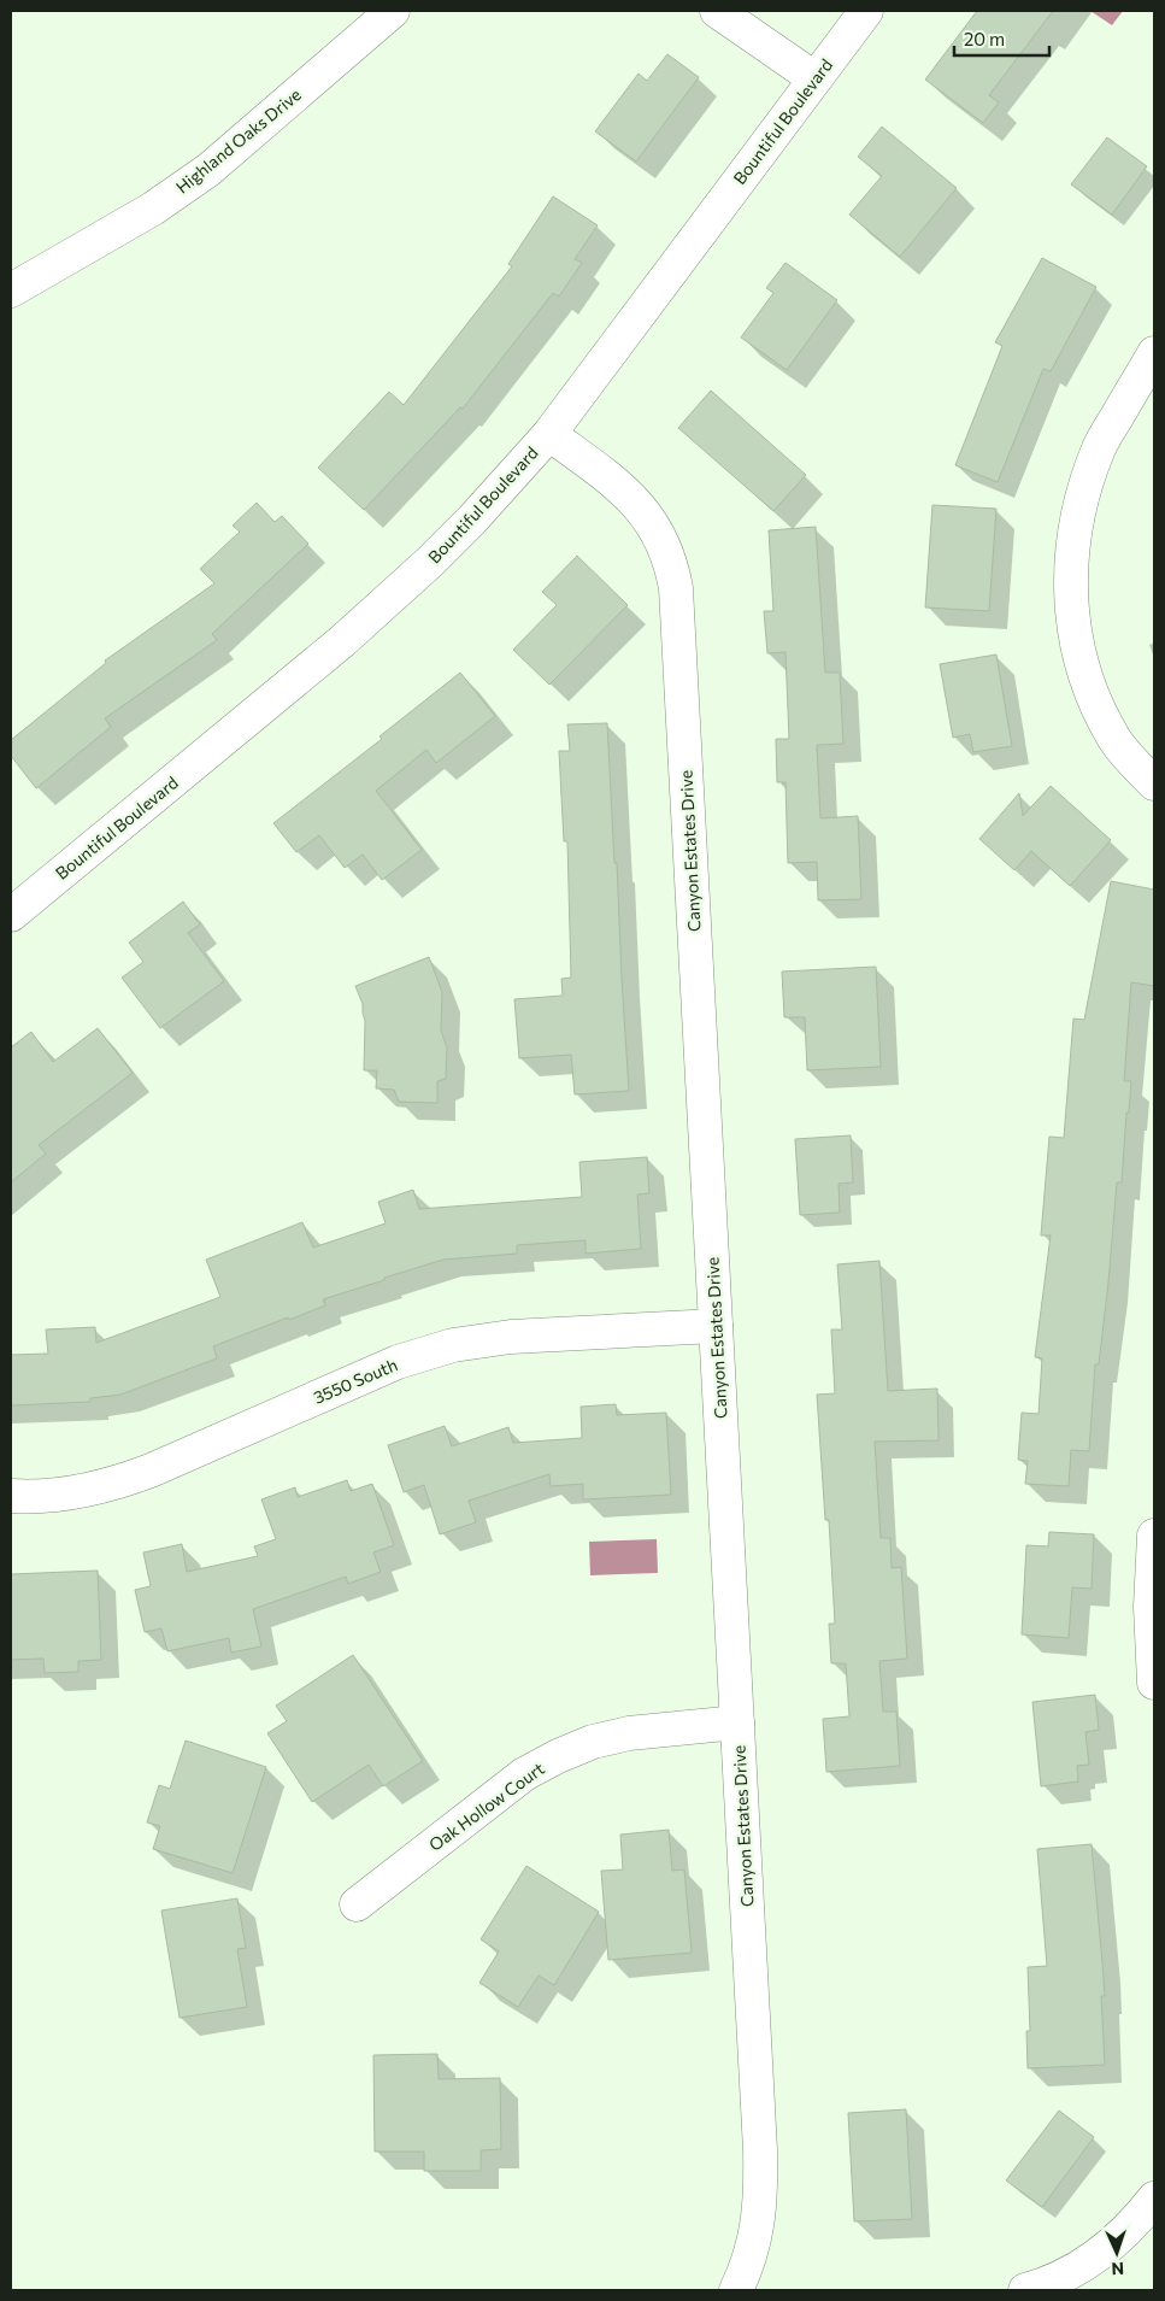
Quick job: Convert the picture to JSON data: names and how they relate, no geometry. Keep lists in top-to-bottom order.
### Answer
{
  "streets": {
    "street": [
      "Bountiful Boulevard",
      "Highland Oaks Drive",
      "Canyon Estates Drive",
      "3550 South",
      "Oak Hollow Court"
    ]
  },
  "crossings": [
    ["Bountiful Boulevard", "Canyon Estates Drive"],
    ["Canyon Estates Drive", "3550 South"],
    ["Canyon Estates Drive", "Oak Hollow Court"]
  ],
  "scale_bar": "20 m",
  "north": "bottom"
}
